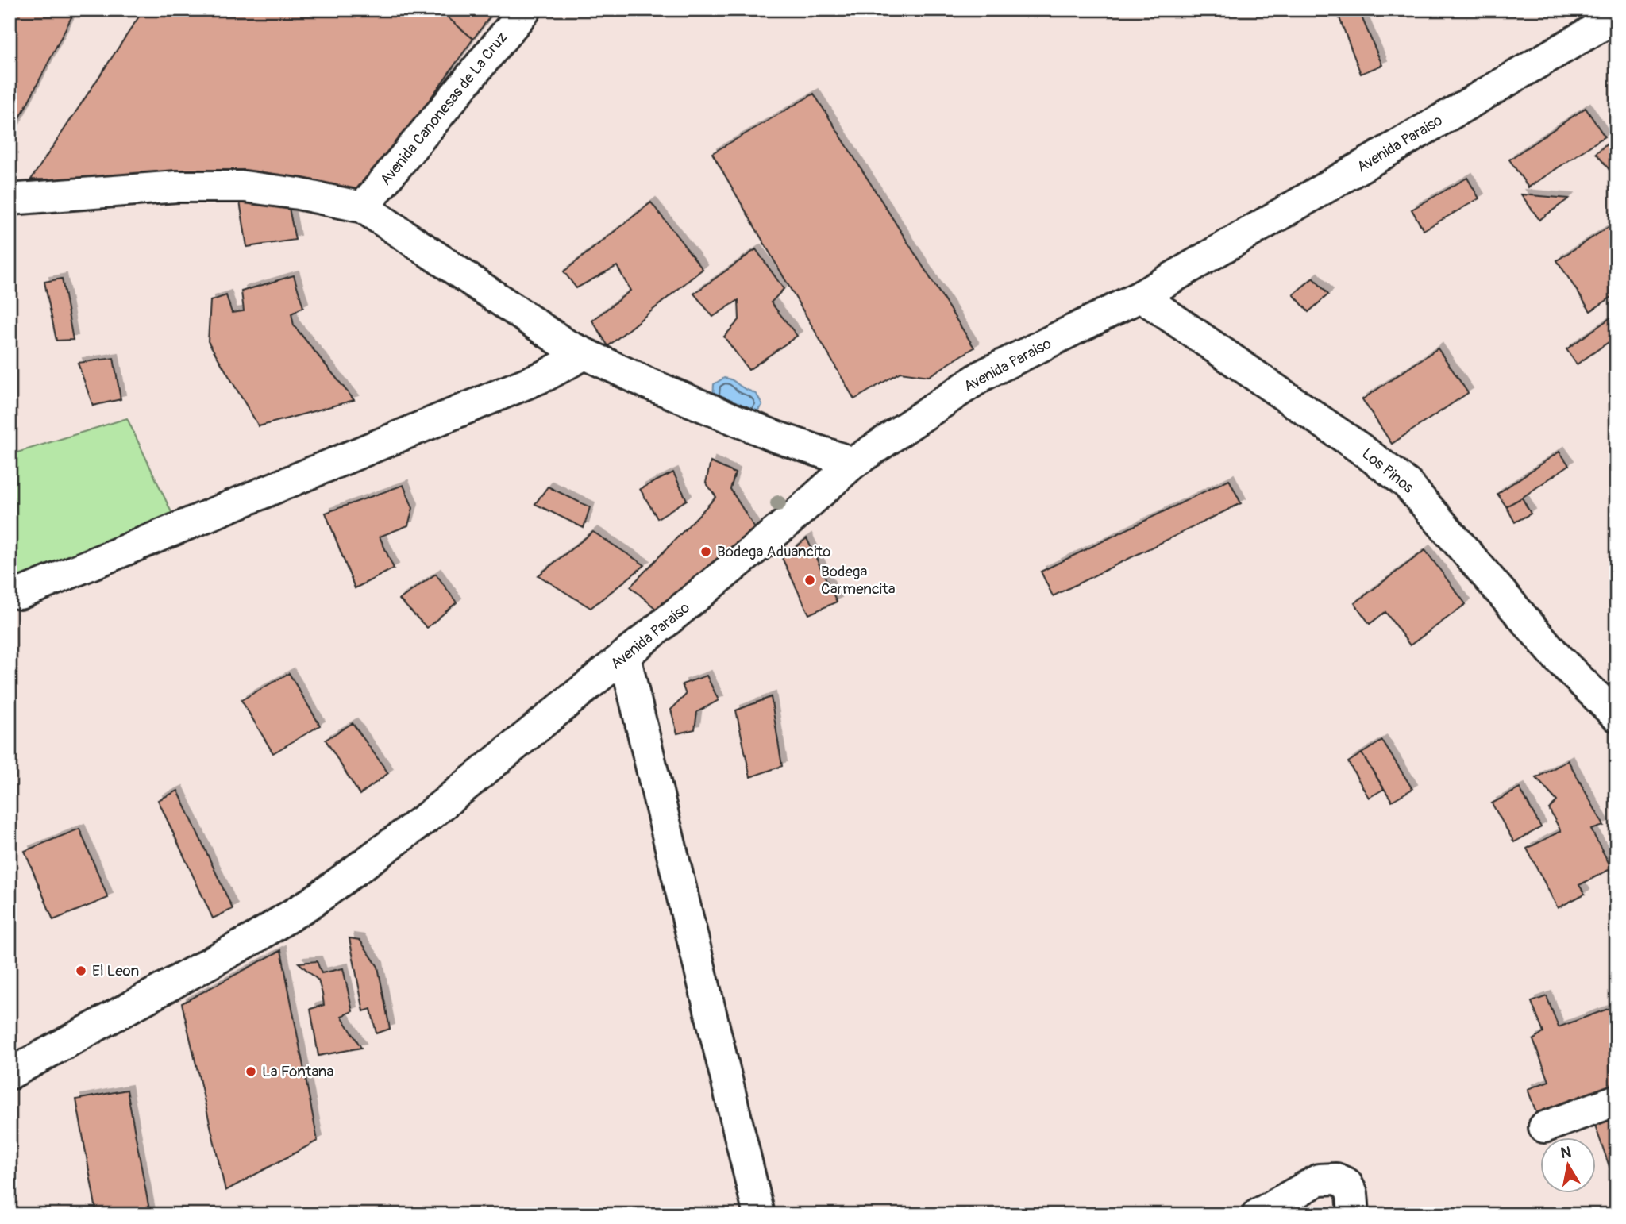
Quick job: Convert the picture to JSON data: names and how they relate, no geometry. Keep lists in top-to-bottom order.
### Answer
{
  "streets": {
    "street": ["Avenida Canonesas de La Cruz", "Avenida Paraiso", "Los Pinos"]
  },
  "crossings": [
    ["Avenida Paraiso", "Los Pinos"]
  ],
  "places": [
    "Bodega Aduancito",
    "Bodega Carmencita",
    "El Leon",
    "La Fontana"
  ],
  "north": "top"
}
